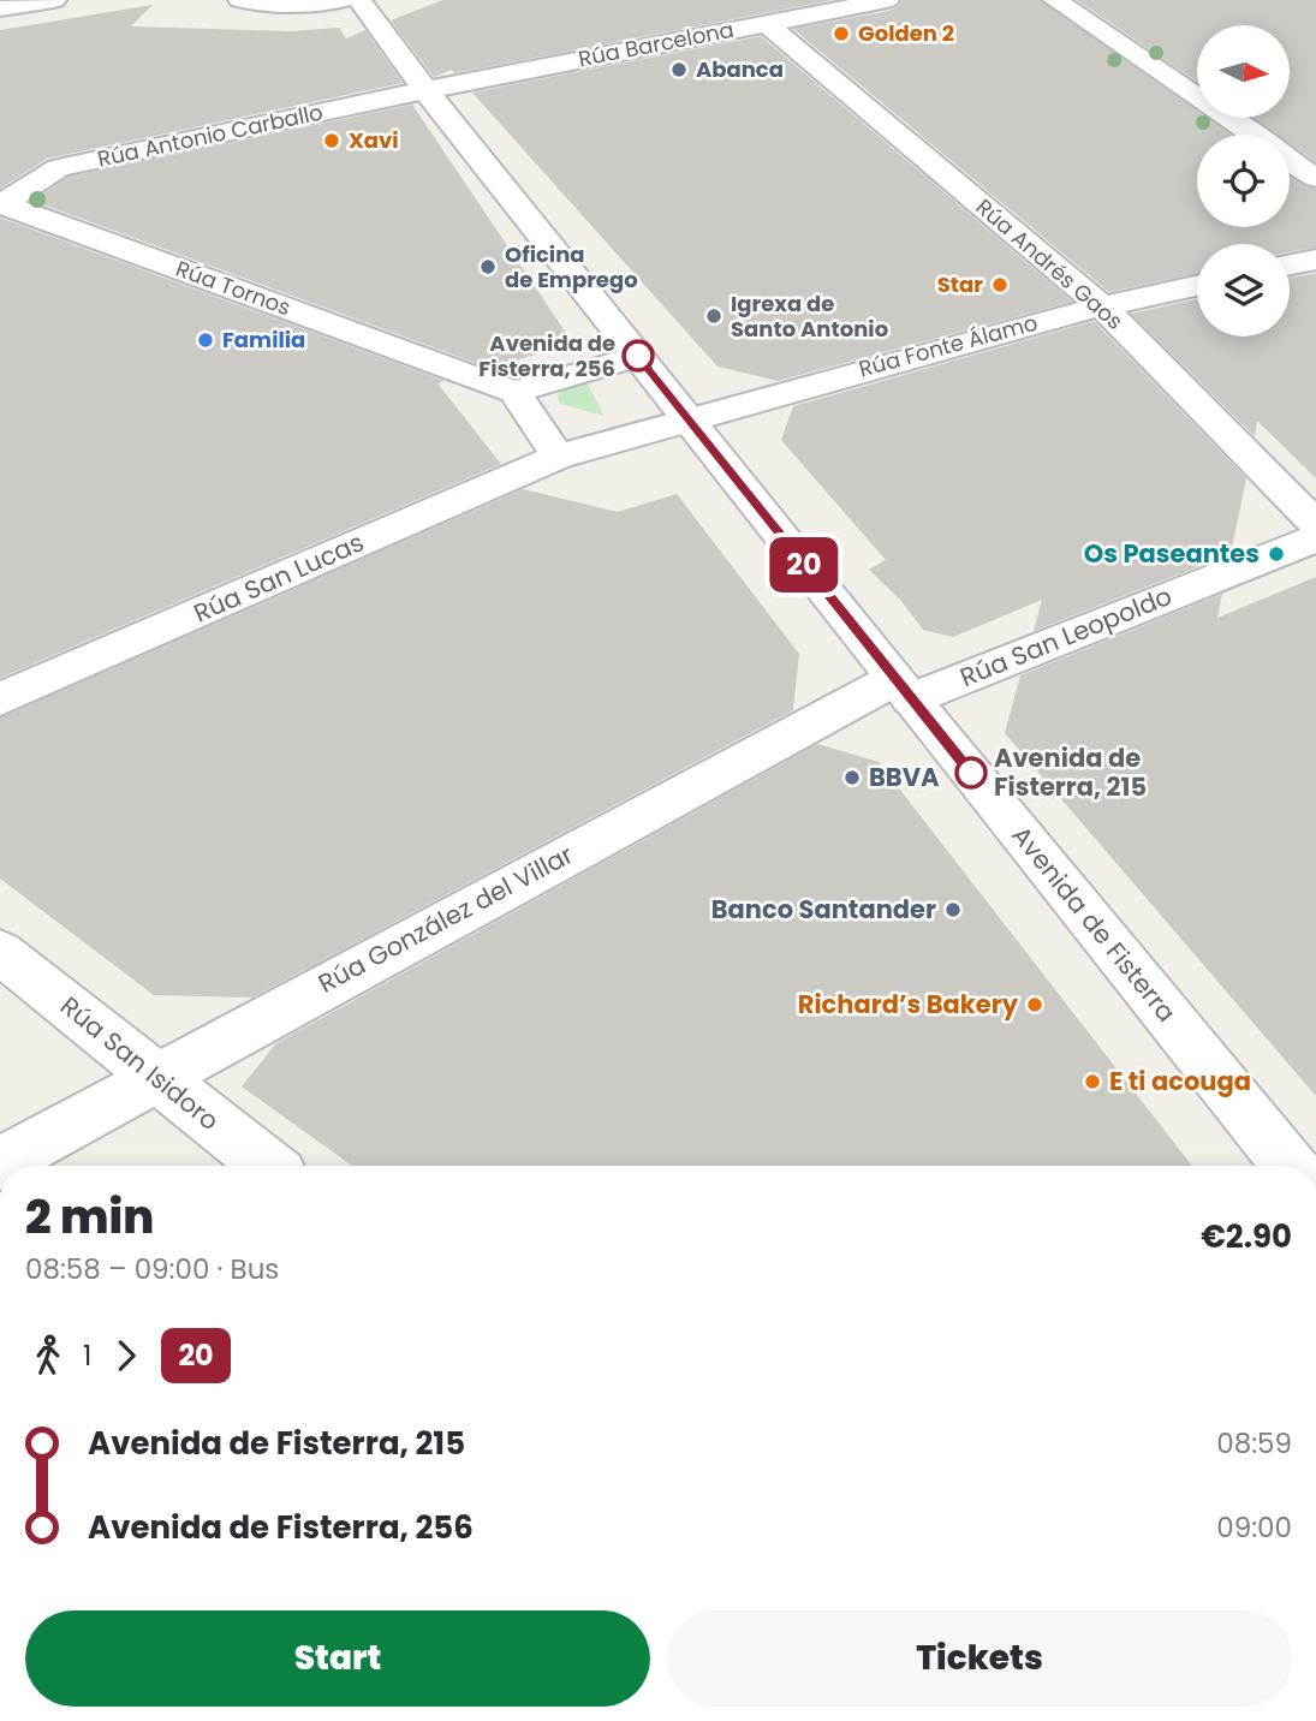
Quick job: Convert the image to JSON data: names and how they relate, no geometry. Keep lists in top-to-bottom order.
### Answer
{
  "streets": {
    "street": [
      "Rúa Barcelona",
      "Rúa Antonio Carballo",
      "Rúa Andrés Gaos",
      "Rúa Tornos",
      "Rúa Fonte Álamo",
      "Rúa San Lucas",
      "Rúa San Leopoldo",
      "Rúa González del Villar",
      "Avenida de Fisterra",
      "Rúa San Isidoro"
    ]
  },
  "crossings": [
    ["Rúa Barcelona", "Rúa Antonio Carballo"],
    ["Rúa Barcelona", "Rúa Andrés Gaos"],
    ["Rúa Barcelona", "Avenida de Fisterra"],
    ["Rúa Antonio Carballo", "Rúa Tornos"],
    ["Rúa Antonio Carballo", "Avenida de Fisterra"],
    ["Rúa Andrés Gaos", "Rúa Fonte Álamo"],
    ["Rúa Fonte Álamo", "Rúa San Lucas"],
    ["Rúa Fonte Álamo", "Avenida de Fisterra"],
    ["Rúa San Leopoldo", "Rúa González del Villar"],
    ["Rúa San Leopoldo", "Avenida de Fisterra"],
    ["Rúa González del Villar", "Avenida de Fisterra"],
    ["Rúa González del Villar", "Rúa San Isidoro"]
  ],
  "places": [
    "Golden 2",
    "Abanca",
    "Xavi",
    "Oficina de Emprego",
    "Star",
    "Igrexa de Santo Antonio",
    "Familia",
    "Avenida de Fisterra, 256",
    "Os Paseantes",
    "Avenida de Fisterra, 215",
    "BBVA",
    "Banco Santander",
    "Richard’s Bakery",
    "E ti acouga"
  ],
  "lines": ["bus line 20"],
  "north": "right",
  "page": {
    "on_map": "20",
    "heading": ["2 min", "08:58 – 09:00 · Bus", "€2.90"],
    "legs": ["1", "20"],
    "list": [
      {
        "name": "Avenida de Fisterra, 215",
        "value": "08:59"
      },
      {
        "name": "Avenida de Fisterra, 256",
        "value": "09:00"
      }
    ],
    "buttons": ["Start", "Tickets"]
  }
}
